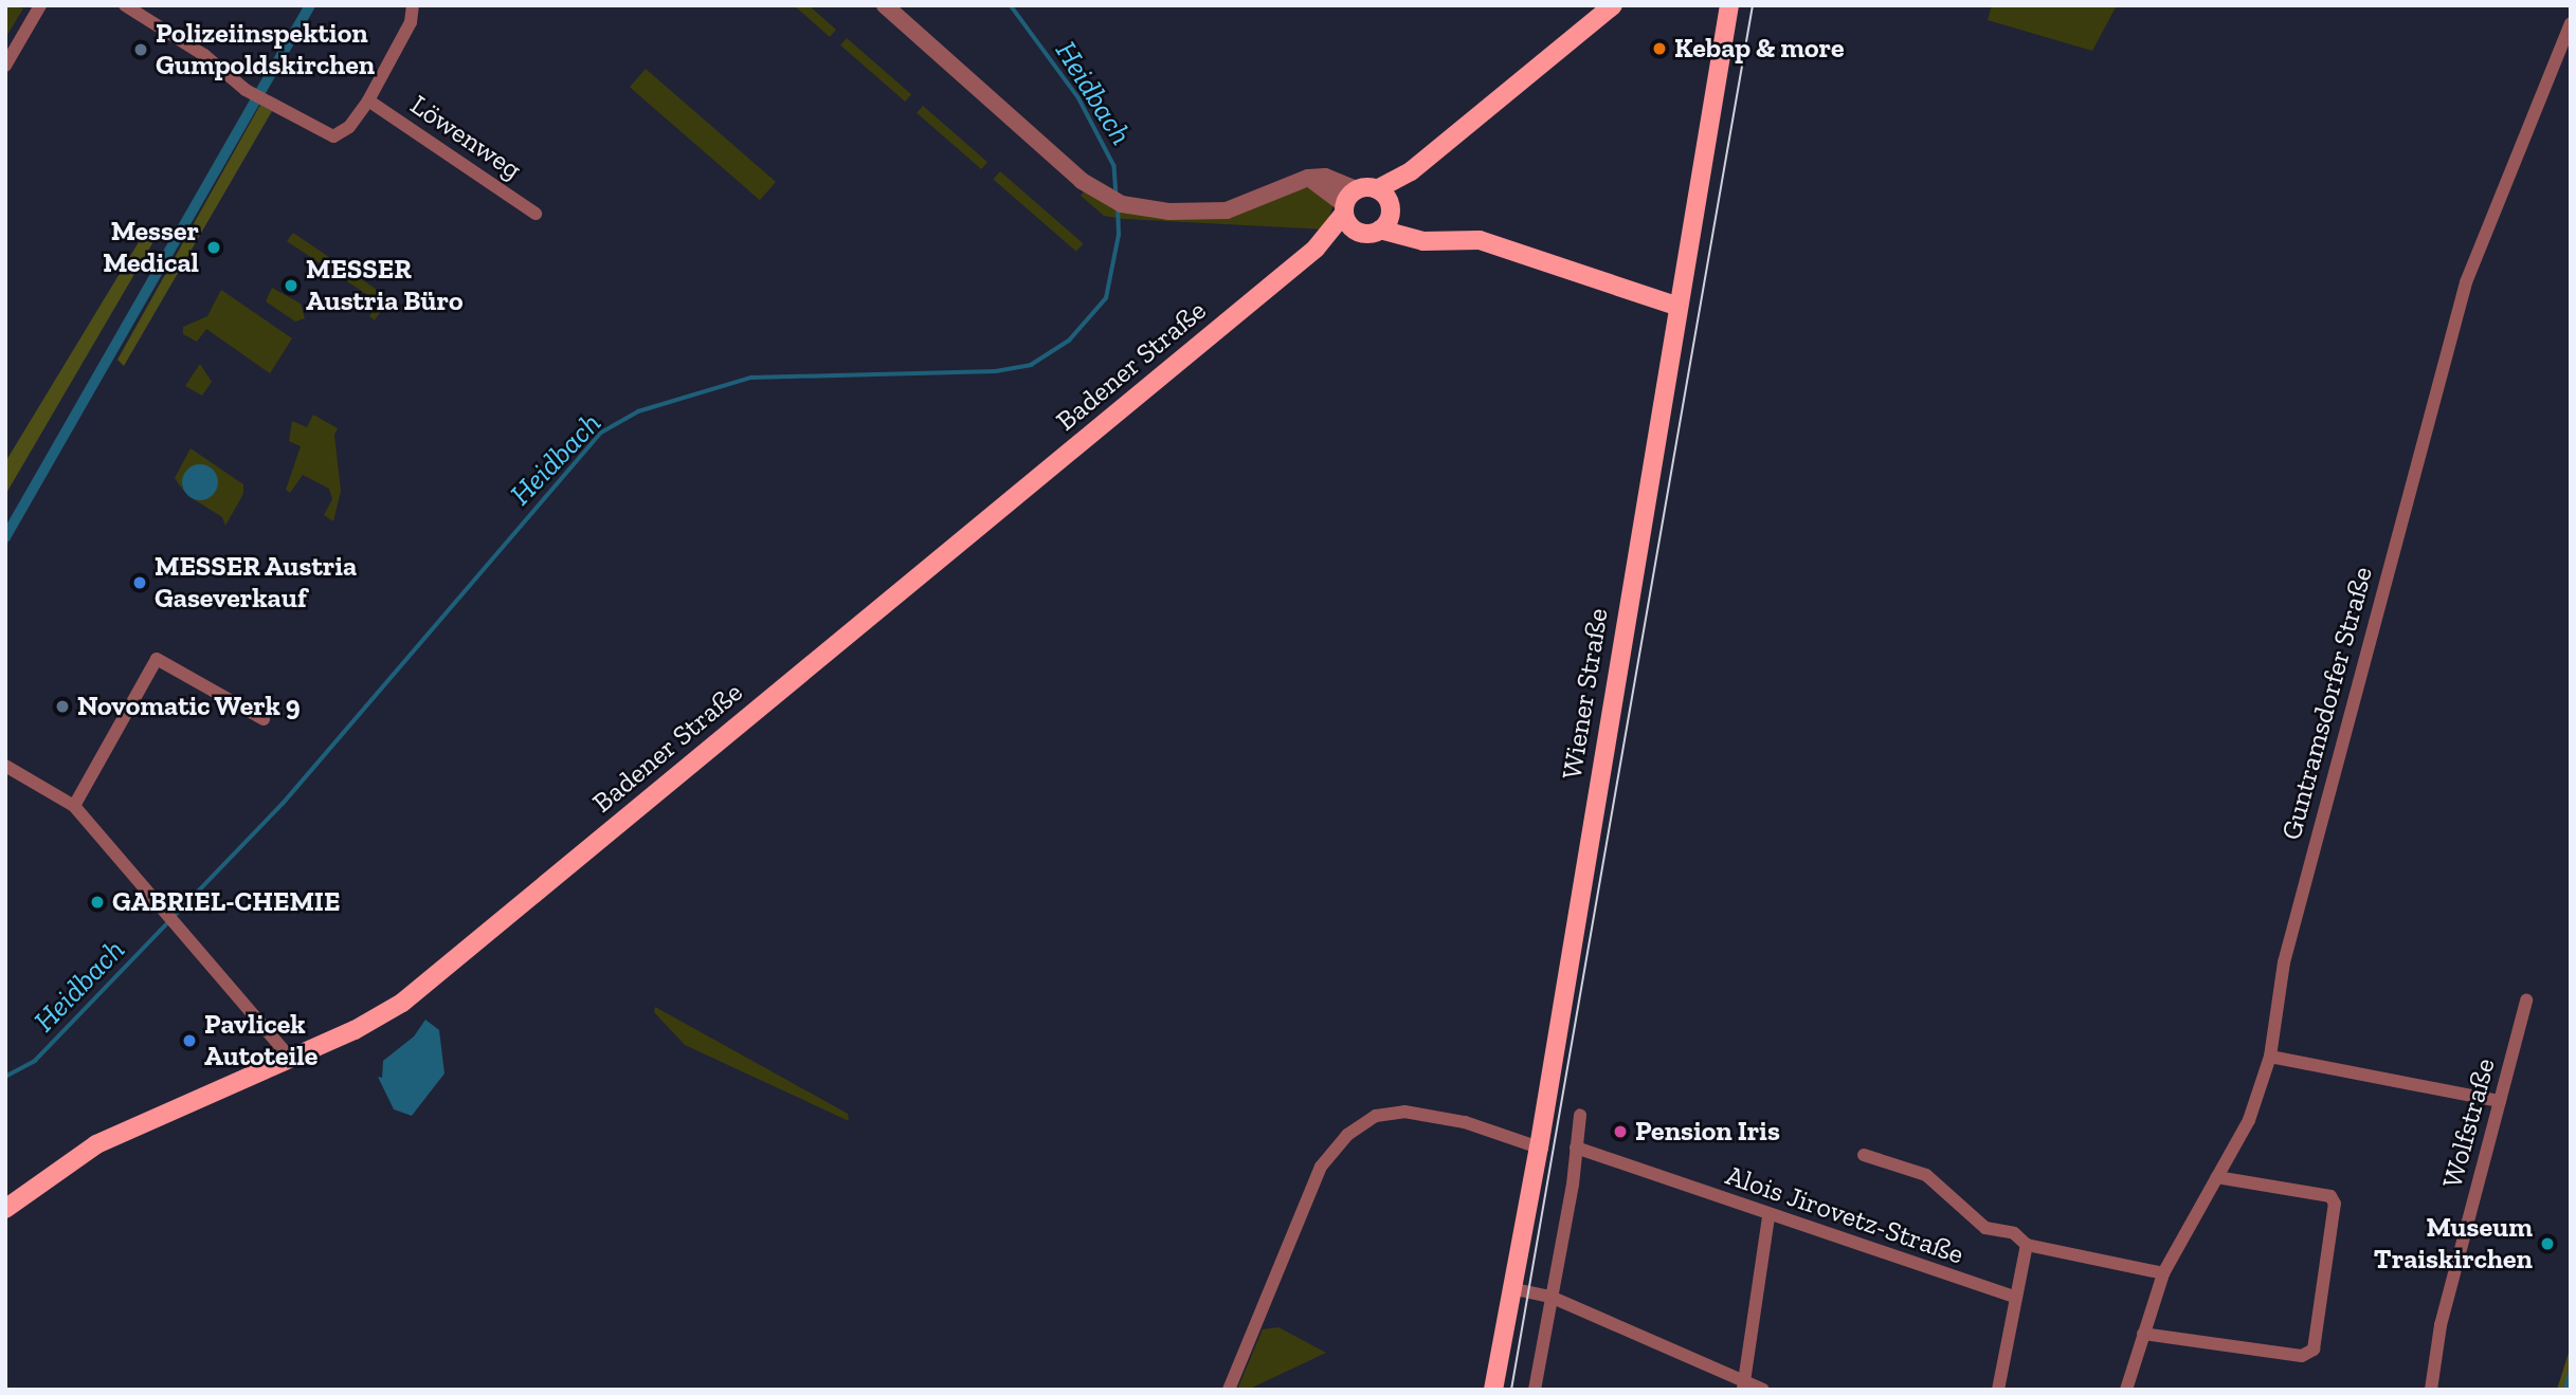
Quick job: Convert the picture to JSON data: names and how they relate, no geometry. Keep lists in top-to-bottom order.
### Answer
{
  "streets": {
    "main road": ["Badener Straße", "Wiener Straße"],
    "street": [
      "Löwenweg",
      "Guntramsdorfer Straße",
      "Wolfstraße",
      "Alois Jirovetz-Straße"
    ]
  },
  "water": ["Heidbach"],
  "places": [
    "Kebap & more",
    "Polizeiinspektion Gumpoldskirchen",
    "Messer Medical",
    "MESSER Austria Büro",
    "MESSER Austria Gaseverkauf",
    "Novomatic Werk 9",
    "GABRIEL-CHEMIE",
    "Pavlicek Autoteile",
    "Pension Iris",
    "Museum Traiskirchen"
  ]
}
